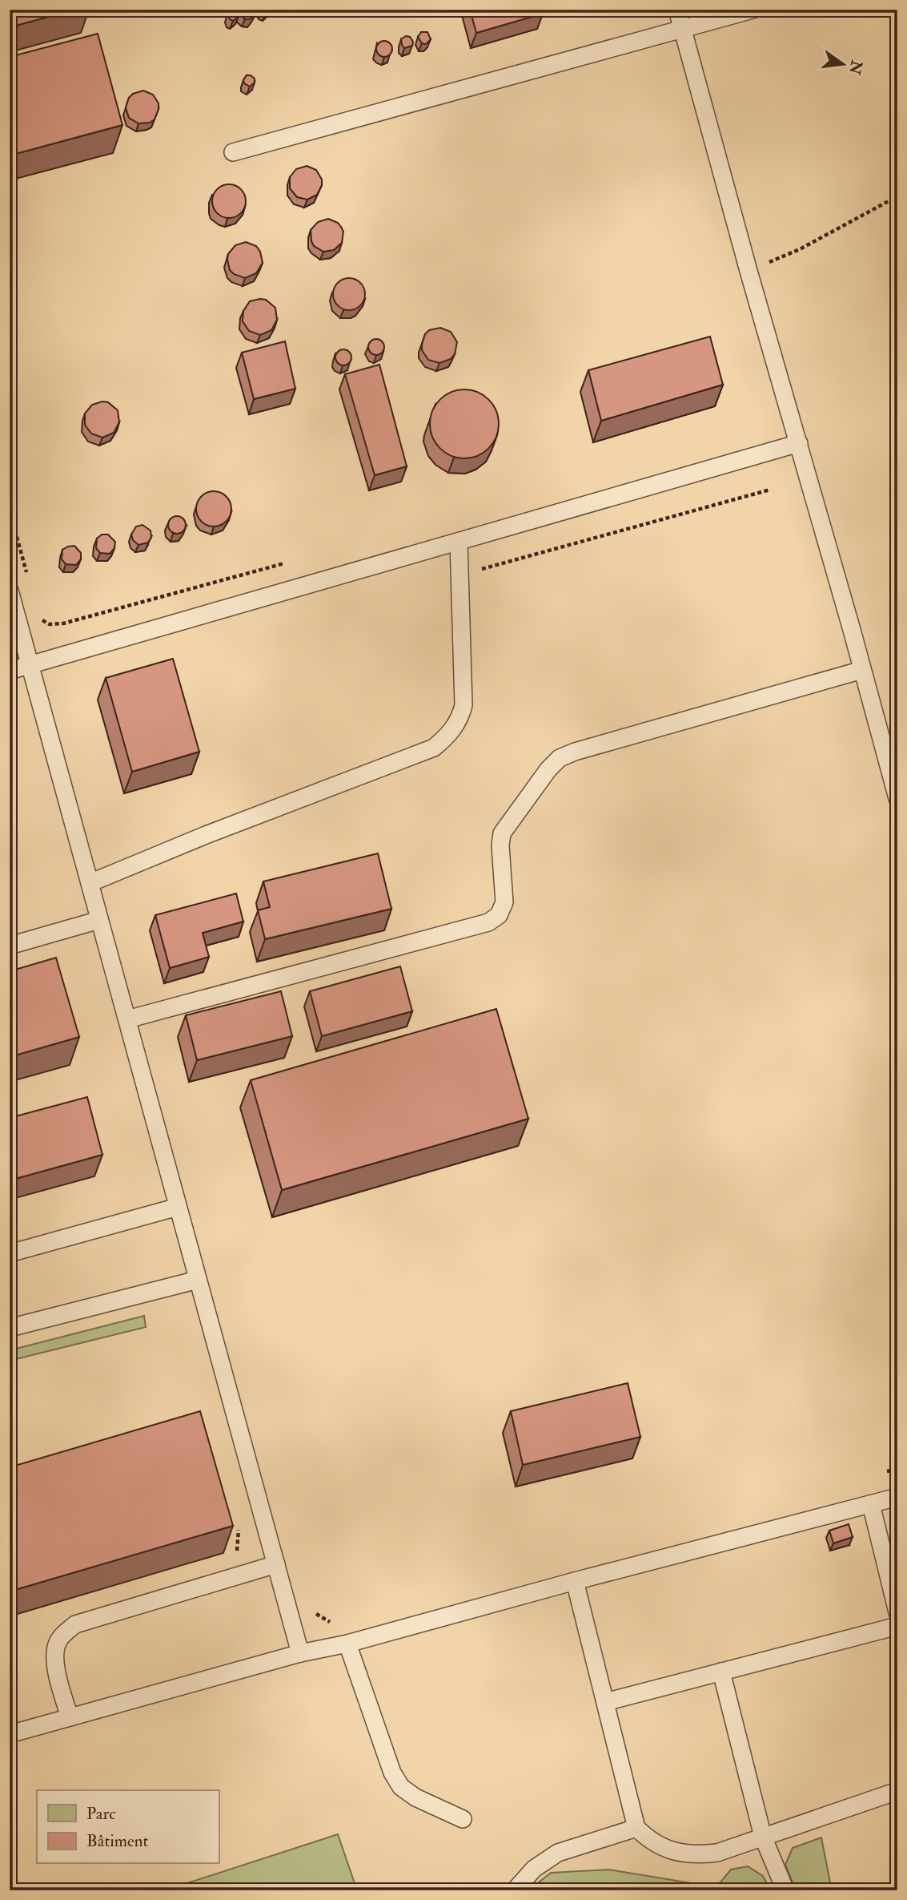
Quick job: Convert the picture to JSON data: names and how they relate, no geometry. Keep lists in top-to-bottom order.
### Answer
{
  "legend": ["Parc", "Bâtiment"],
  "north": "right"
}
